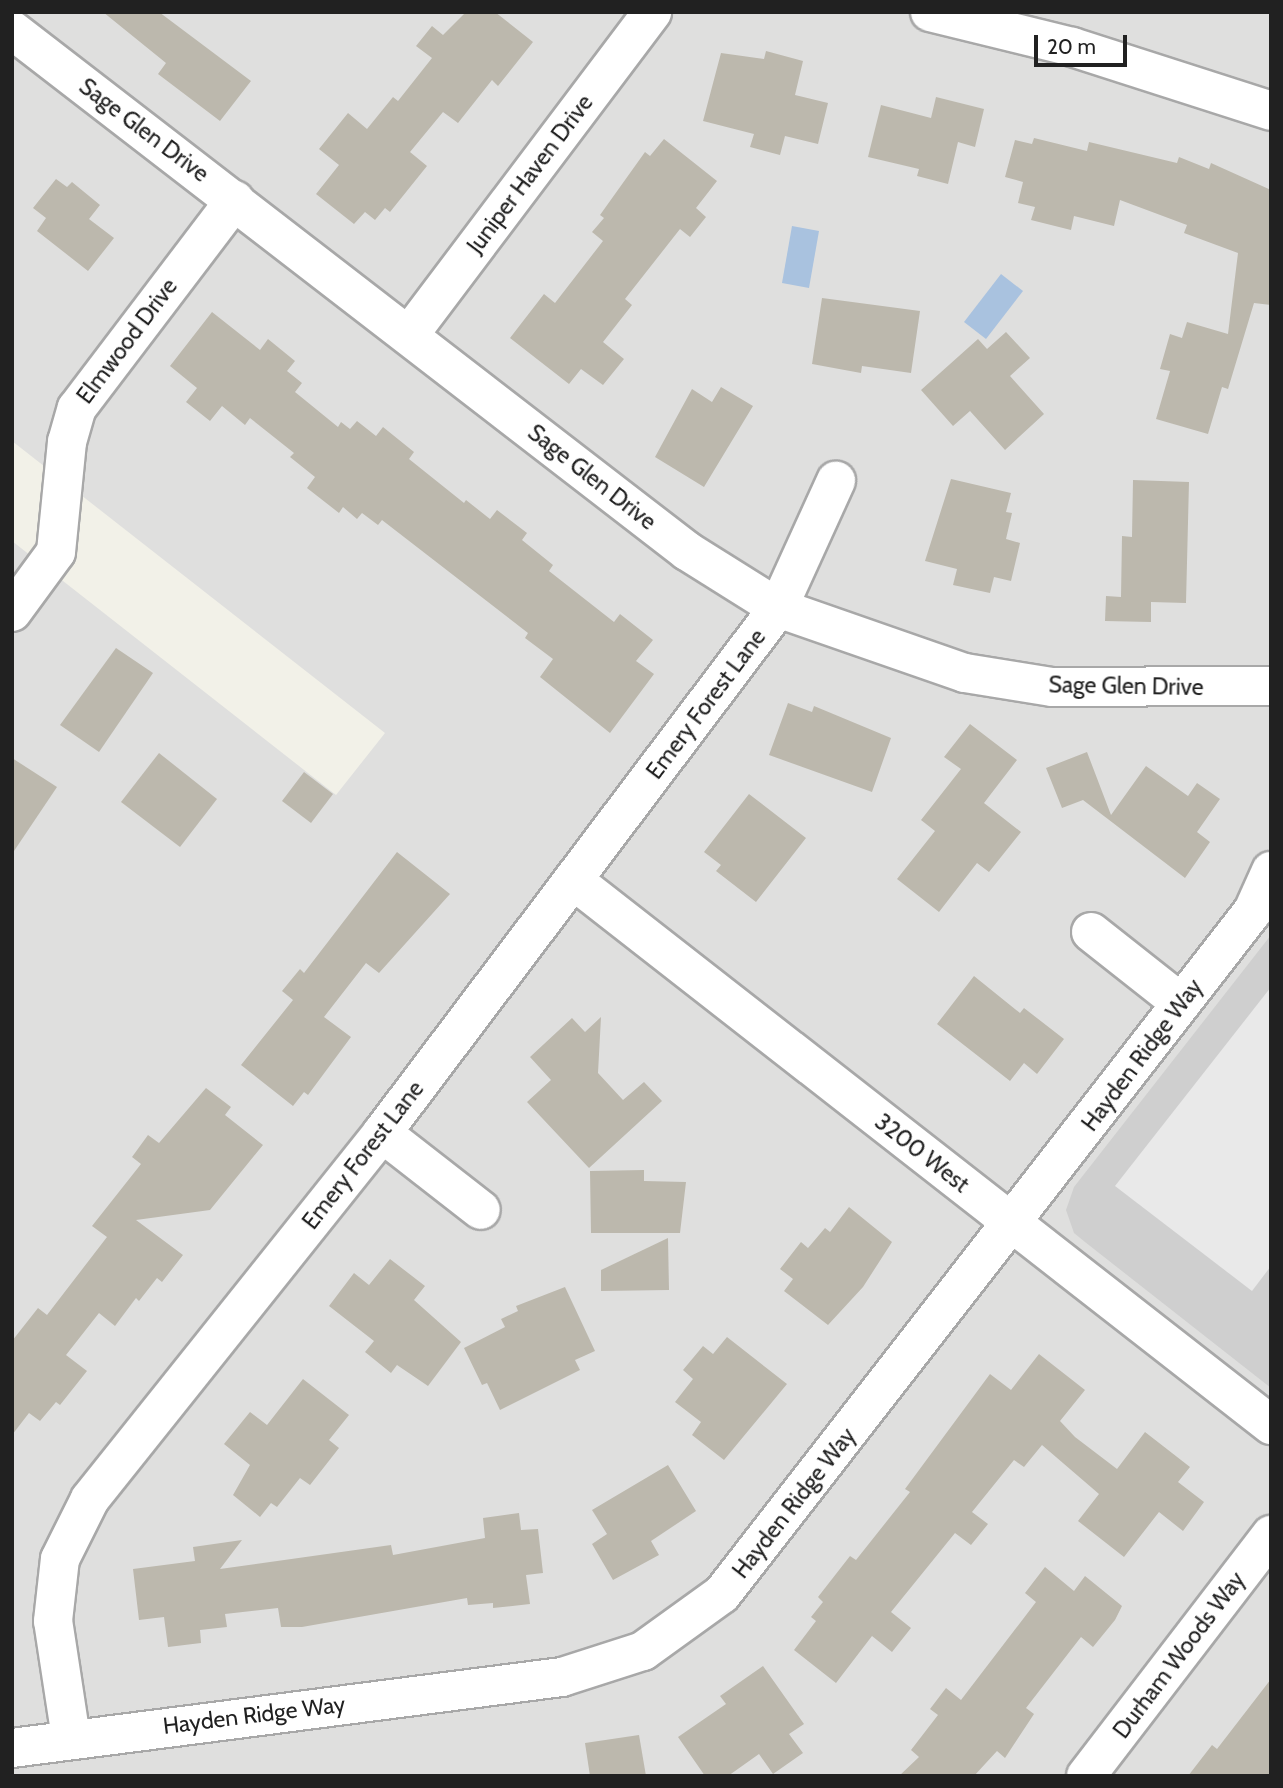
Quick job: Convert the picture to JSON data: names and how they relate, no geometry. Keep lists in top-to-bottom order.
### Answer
{
  "streets": {
    "street": [
      "Sage Glen Drive",
      "Juniper Haven Drive",
      "Elmwood Drive",
      "Emery Forest Lane",
      "Hayden Ridge Way",
      "3200 West",
      "Durham Woods Way"
    ]
  },
  "crossings": [
    ["Sage Glen Drive", "Juniper Haven Drive"],
    ["Sage Glen Drive", "Elmwood Drive"],
    ["Sage Glen Drive", "Emery Forest Lane"],
    ["Emery Forest Lane", "Hayden Ridge Way"],
    ["Emery Forest Lane", "3200 West"],
    ["Hayden Ridge Way", "3200 West"]
  ],
  "scale_bar": "20 m"
}
